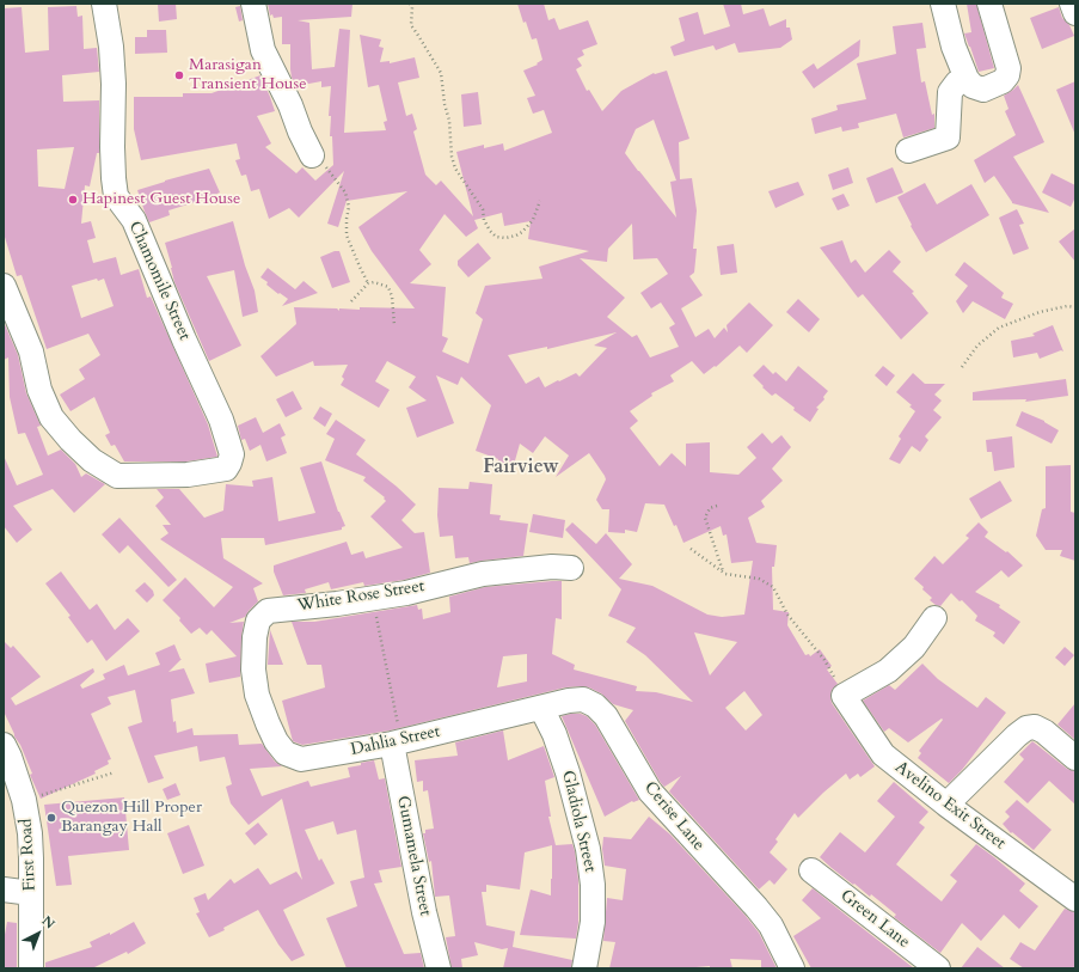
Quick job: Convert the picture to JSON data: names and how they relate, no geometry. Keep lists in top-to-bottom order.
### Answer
{
  "streets": {
    "street": [
      "Chamomile Street",
      "White Rose Street",
      "Dahlia Street",
      "Avelino Exit Street",
      "Cerise Lane",
      "Gladiola Street",
      "First Road",
      "Gumamela Street",
      "Green Lane"
    ]
  },
  "crossings": [
    ["White Rose Street", "Dahlia Street"],
    ["Dahlia Street", "Cerise Lane"],
    ["Dahlia Street", "Gladiola Street"],
    ["Dahlia Street", "Gumamela Street"],
    ["Cerise Lane", "Gladiola Street"]
  ],
  "districts": ["Fairview"],
  "places": ["Marasigan Transient House", "Hapinest Guest House", "Quezon Hill Proper Barangay Hall"],
  "north": "top right"
}
